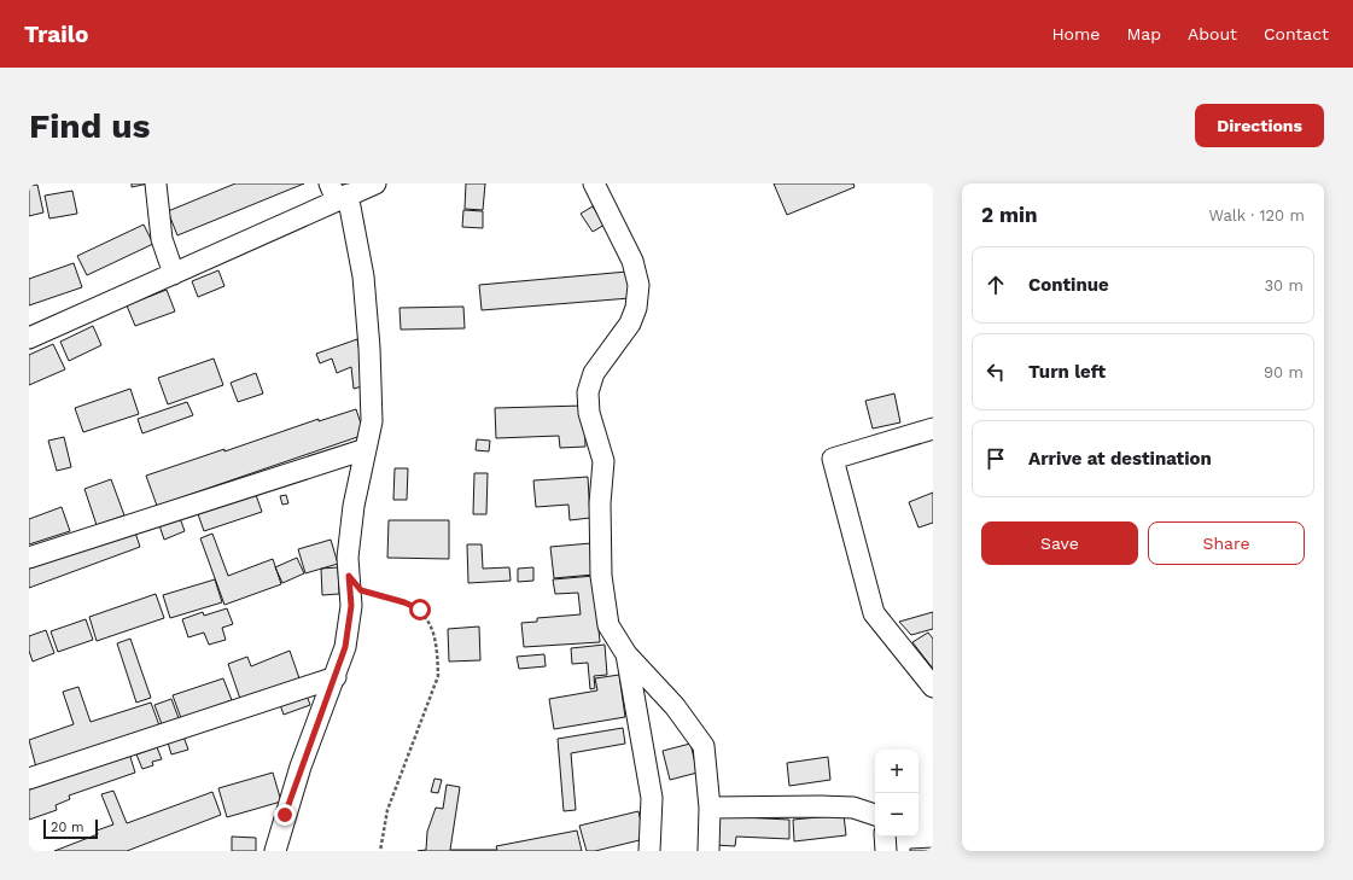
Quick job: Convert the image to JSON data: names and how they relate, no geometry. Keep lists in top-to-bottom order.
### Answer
{
  "scale_bar": "20 m",
  "page": {
    "header": "Trailo",
    "nav": [
      "Home",
      "Map",
      "About",
      "Contact"
    ],
    "buttons": [
      "Directions",
      ["Save", "Share"]
    ],
    "title": "Find us",
    "heading": ["2 min", "Walk · 120 m"],
    "list": [
      ["Continue", "30 m"],
      ["Turn left", "90 m"],
      "Arrive at destination"
    ],
    "map_buttons": ["+", "−"],
    "scale": "20 m"
  }
}
